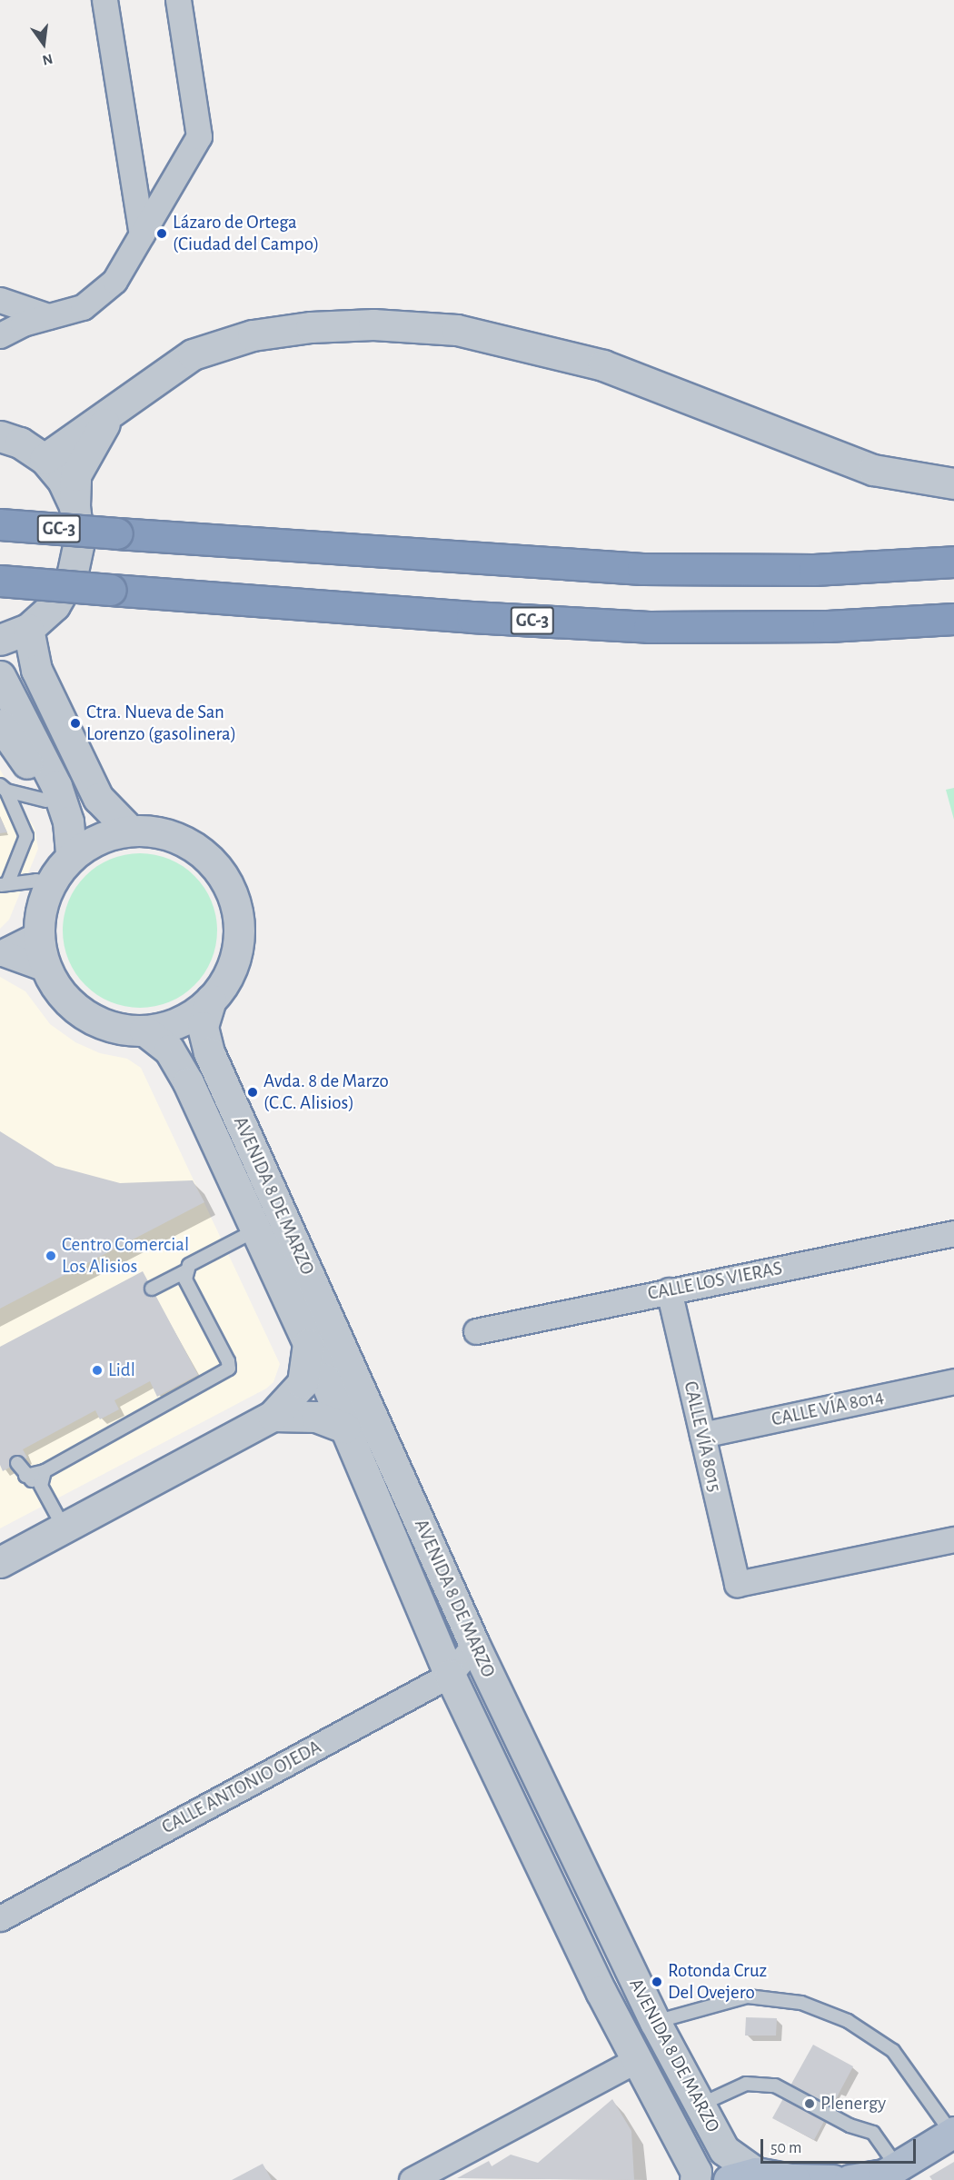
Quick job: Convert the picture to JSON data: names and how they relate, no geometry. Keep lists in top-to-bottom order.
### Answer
{
  "streets": {
    "highway": ["GC-3"],
    "street": [
      "AVENIDA 8 DE MARZO",
      "CALLE LOS VIERAS",
      "CALLE VÍA 8014",
      "CALLE VÍA 8015",
      "CALLE ANTONIO OJEDA"
    ]
  },
  "crossings": [
    ["AVENIDA 8 DE MARZO", "CALLE ANTONIO OJEDA"],
    ["CALLE LOS VIERAS", "CALLE VÍA 8015"],
    ["CALLE VÍA 8014", "CALLE VÍA 8015"]
  ],
  "places": [
    "Lázaro de Ortega (Ciudad del Campo)",
    "Ctra. Nueva de San Lorenzo (gasolinera)",
    "Avda. 8 de Marzo (C.C. Alisios)",
    "Centro Comercial Los Alisios",
    "Lidl",
    "Rotonda Cruz Del Ovejero",
    "Plenergy"
  ],
  "scale_bar": "50 m",
  "north": "bottom"
}
